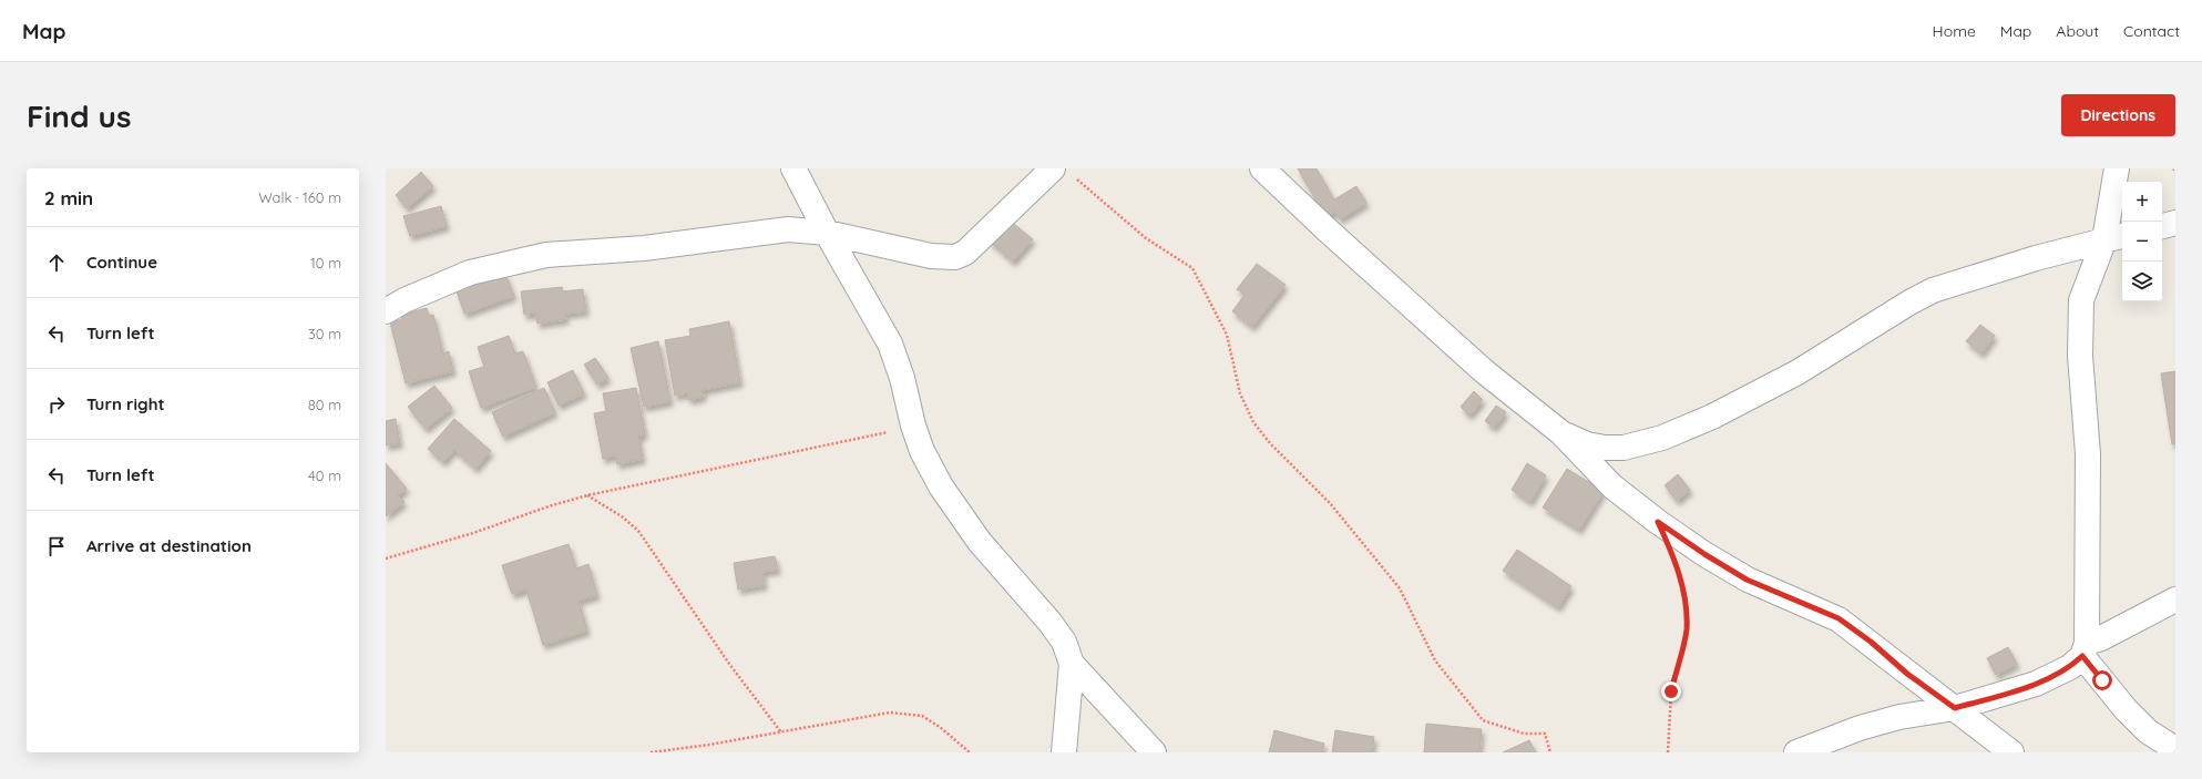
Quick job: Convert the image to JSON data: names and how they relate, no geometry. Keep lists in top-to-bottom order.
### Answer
{
  "page": {
    "header": "Map",
    "nav": [
      "Home",
      "Map",
      "About",
      "Contact"
    ],
    "buttons": "Directions",
    "title": "Find us",
    "heading": ["2 min", "Walk · 160 m"],
    "map_buttons": ["+", "−"],
    "list": [
      ["Continue", "10 m"],
      ["Turn left", "30 m"],
      ["Turn right", "80 m"],
      ["Turn left", "40 m"],
      "Arrive at destination"
    ]
  }
}
